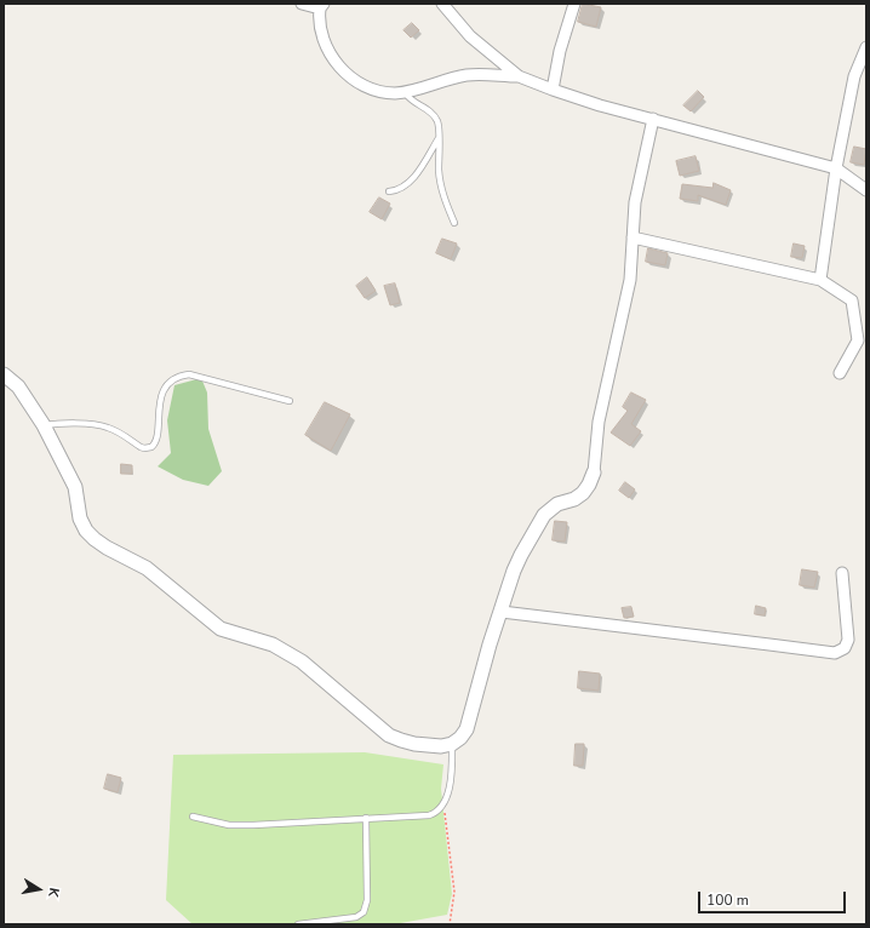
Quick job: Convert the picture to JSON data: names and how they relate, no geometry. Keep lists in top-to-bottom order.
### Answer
{
  "scale_bar": "100 m",
  "north": "right"
}
